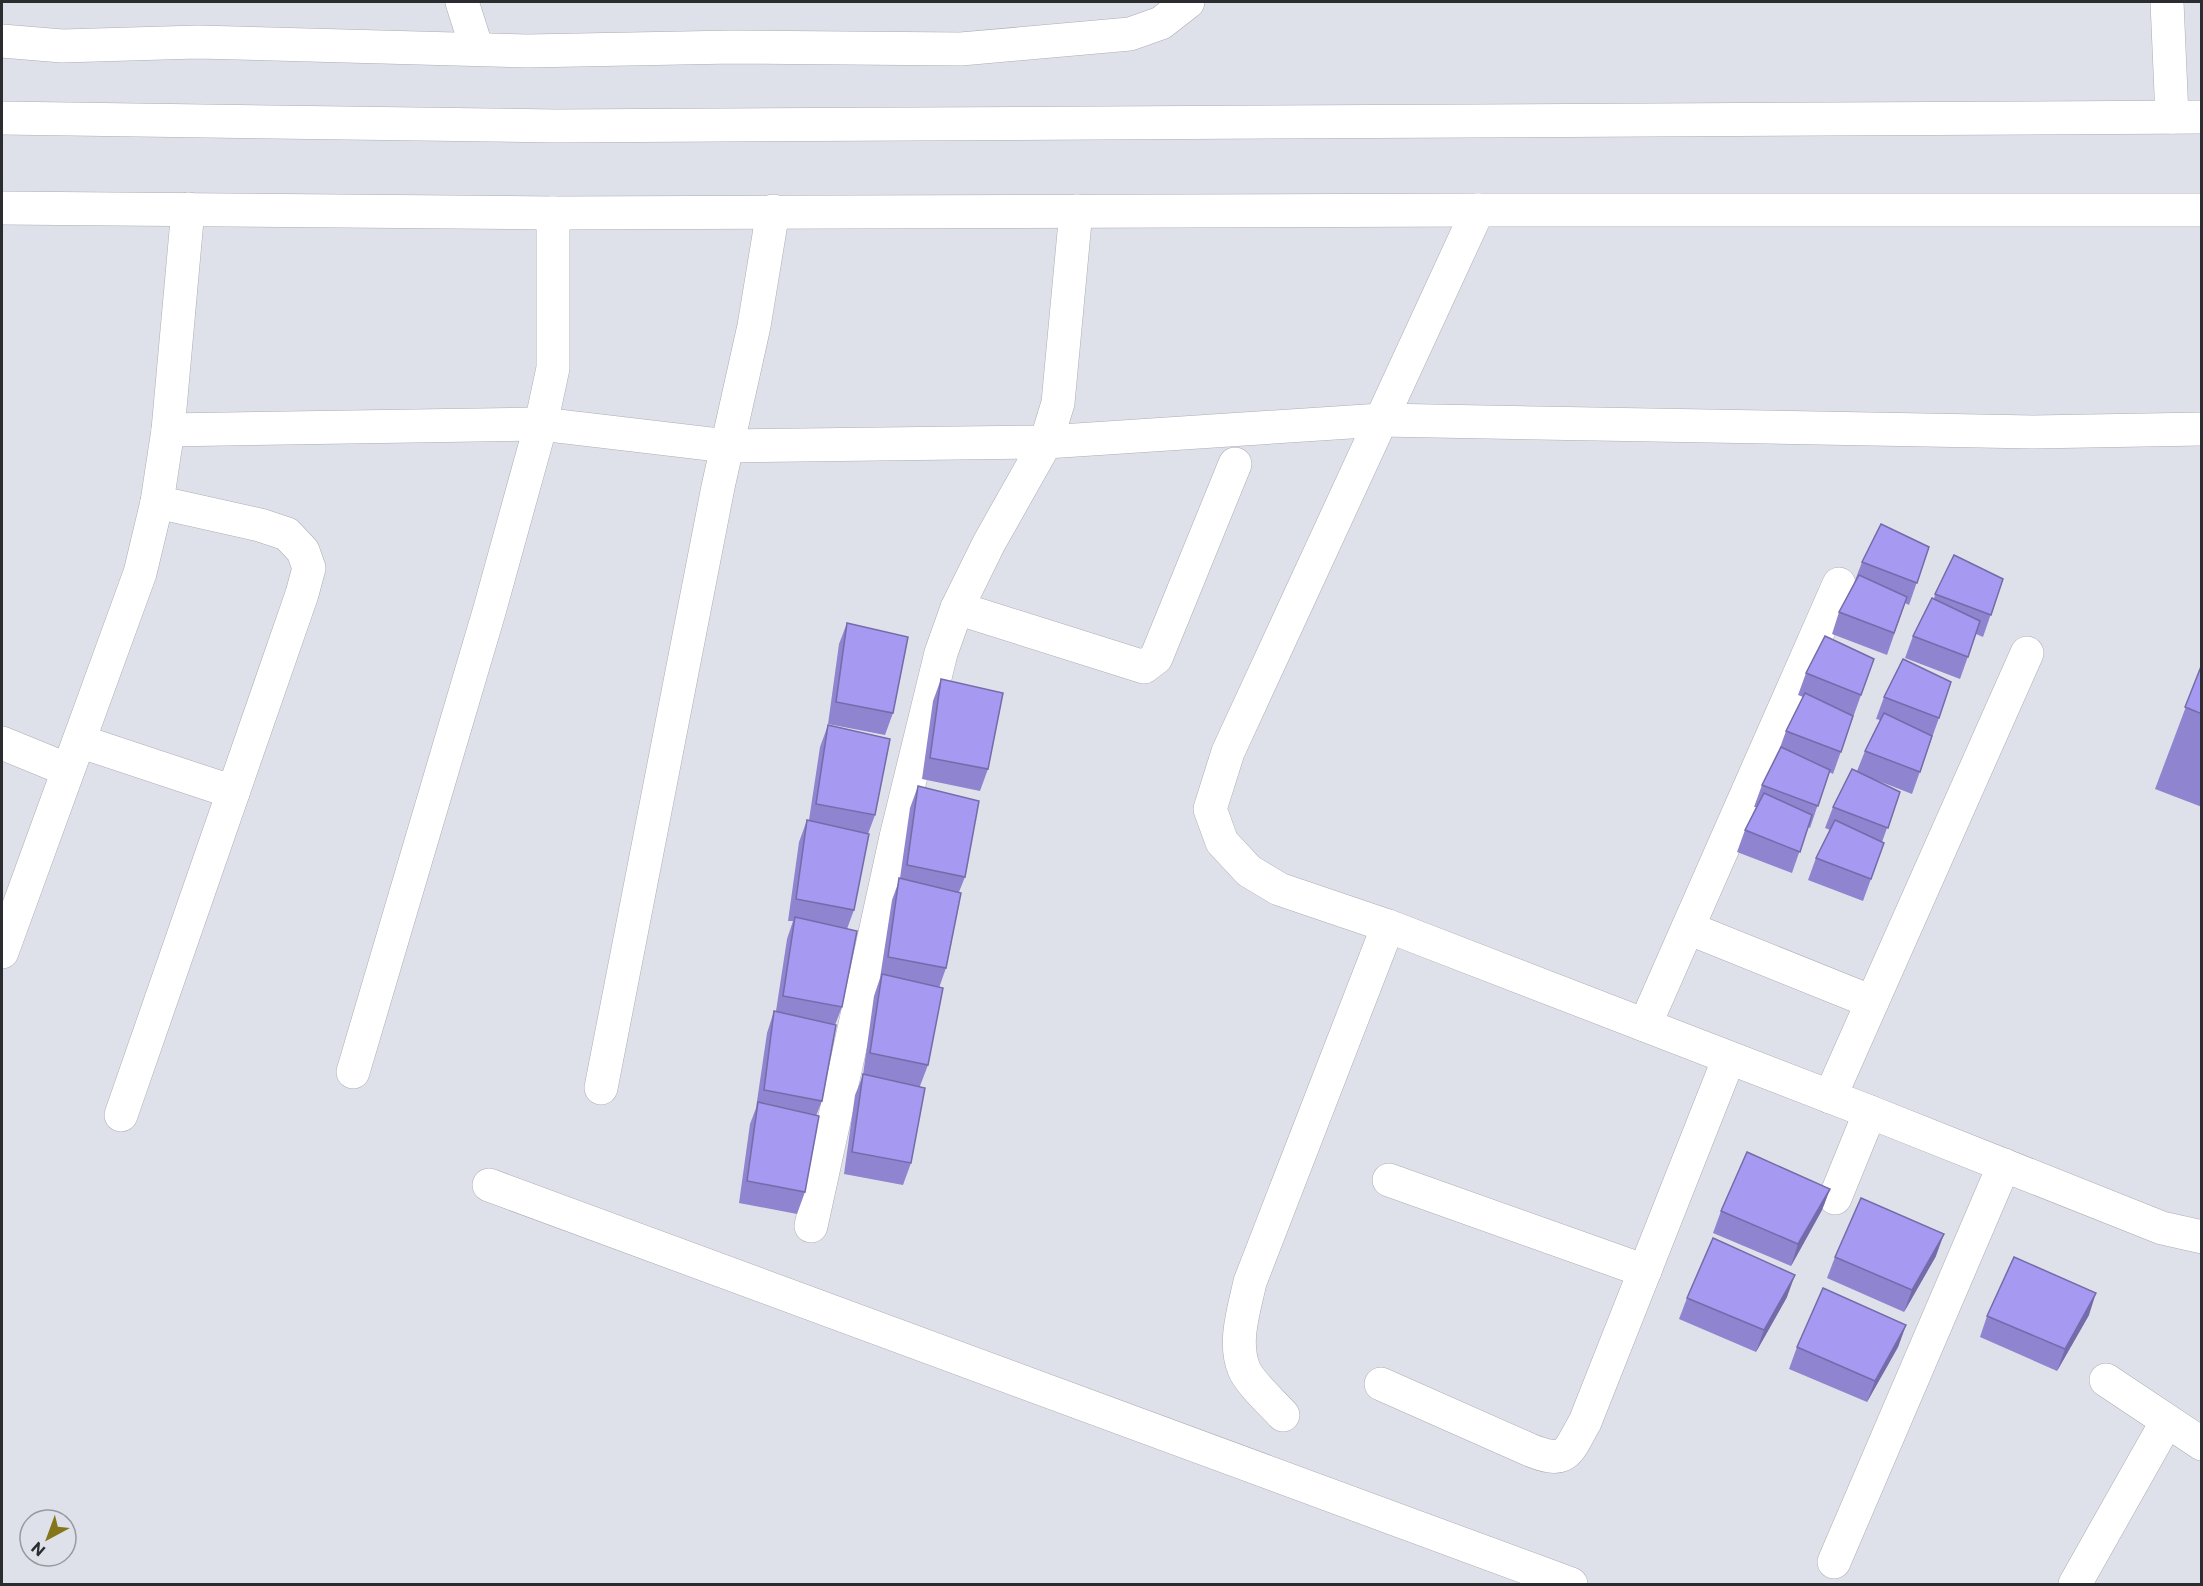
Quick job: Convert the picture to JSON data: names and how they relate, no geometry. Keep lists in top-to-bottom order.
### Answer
{
  "north": "bottom left"
}
